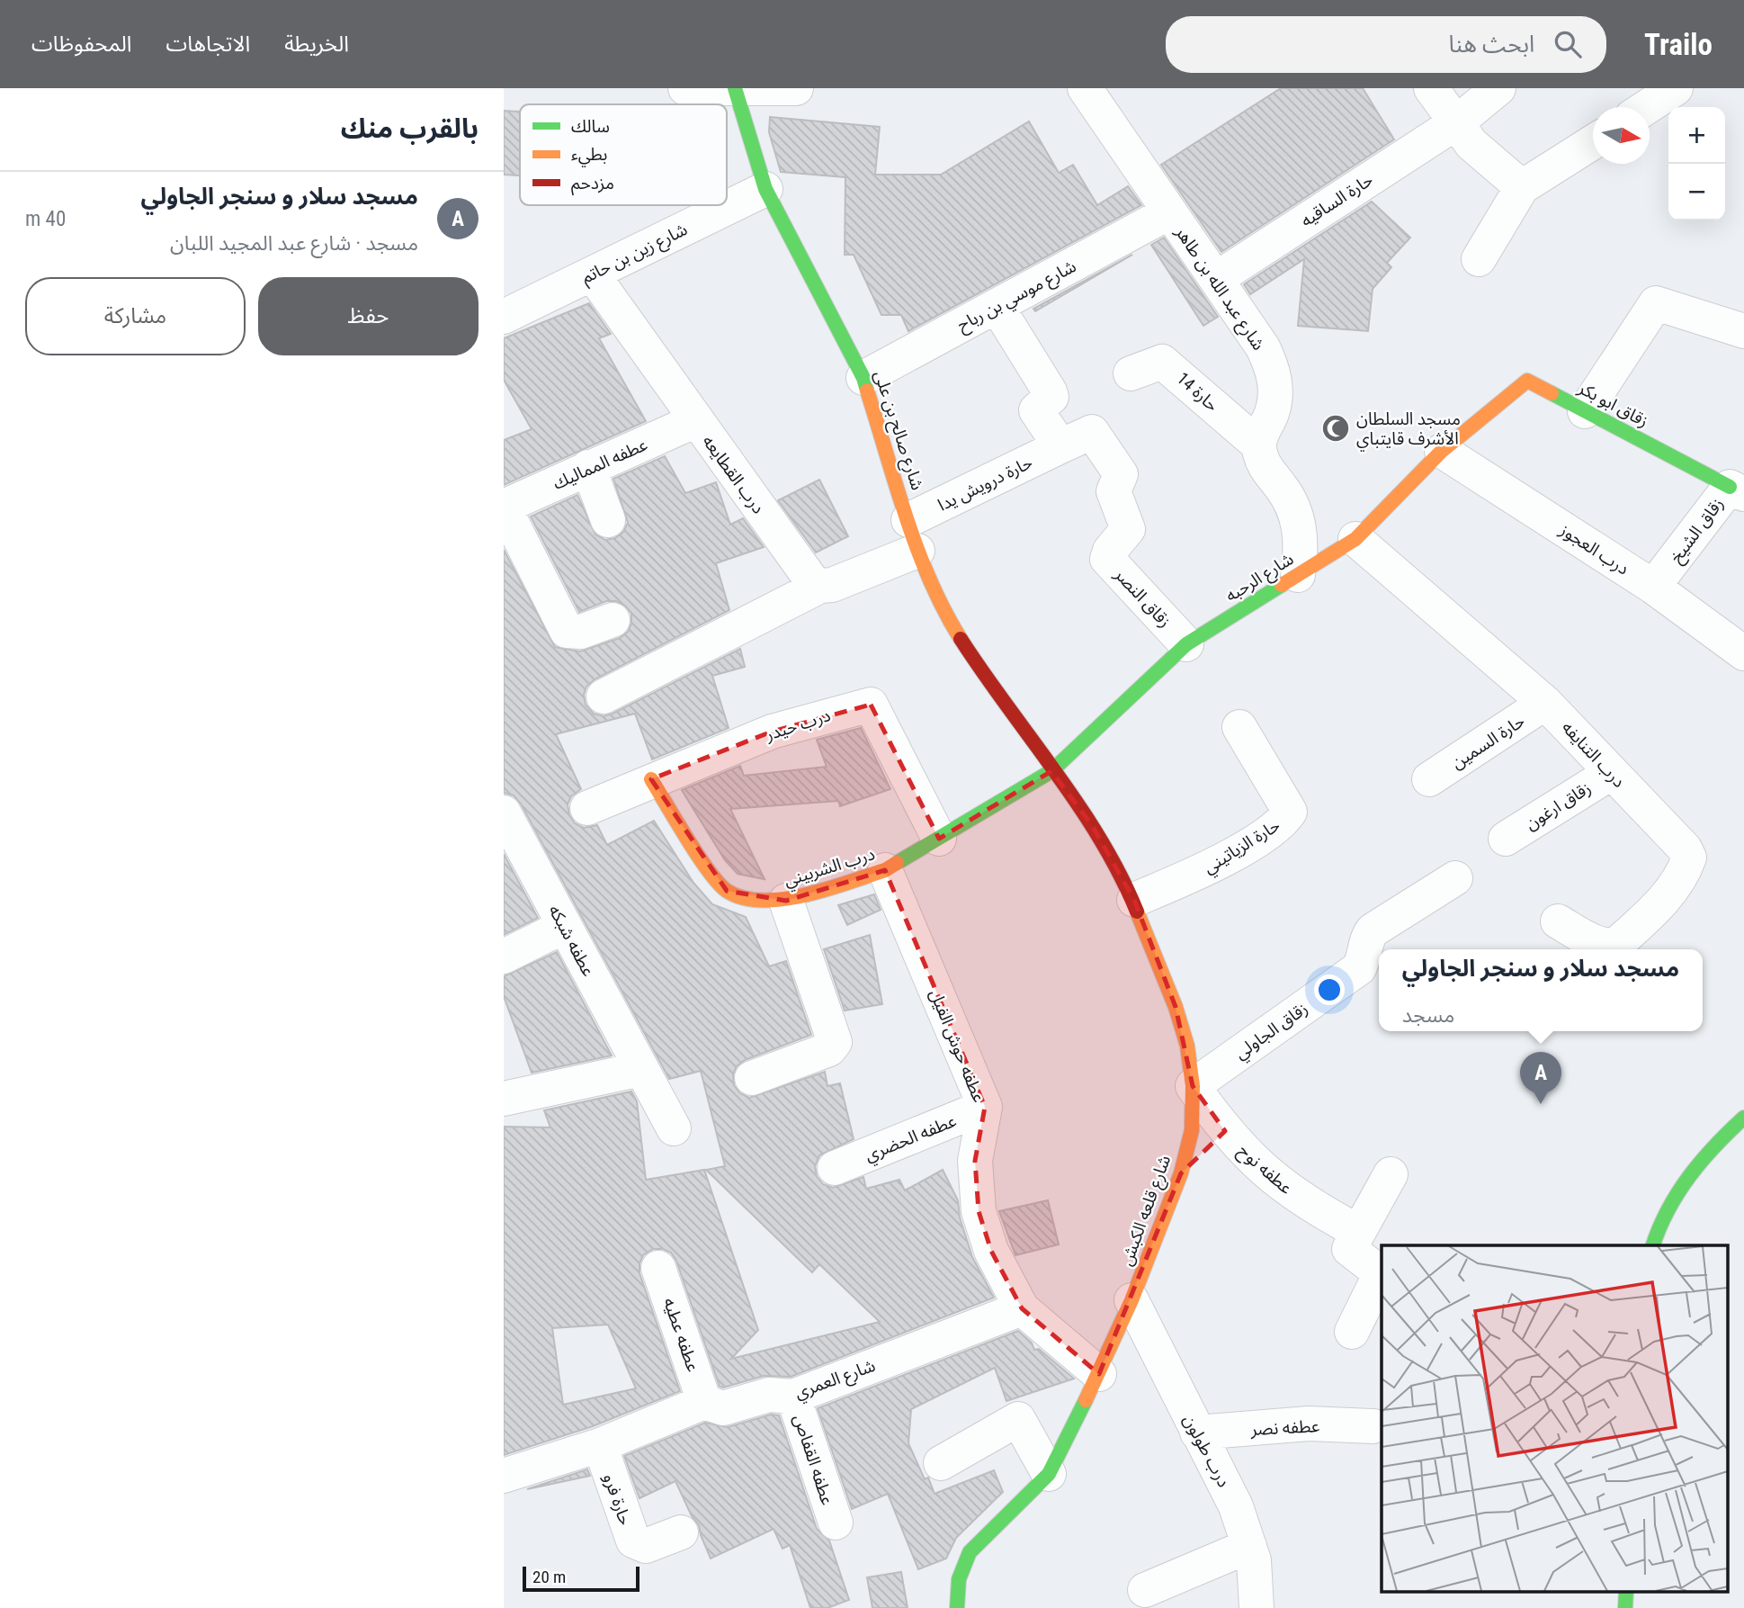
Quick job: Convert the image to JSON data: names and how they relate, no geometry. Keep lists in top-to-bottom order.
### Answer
{
  "streets": {
    "street": [
      "حارة الساقيه",
      "شارع زين بن حاتم",
      "شارع عبد الله بن طاهر",
      "شارع موسي بن رباح",
      "حارة 14",
      "زقاق ابو بكر",
      "شارع صالح بن على",
      "عطفه المماليك",
      "درب القطايعه",
      "حارة درويش يدا",
      "زقاق الشيخ",
      "درب العجوز",
      "شارع الرحبه",
      "زقاق النصر",
      "درب حيدر",
      "حارة السمين",
      "درب التنايفه",
      "زقاق ارغون",
      "حارة الزياتيني",
      "درب الشربيني",
      "عطفه شبكه",
      "زقاق الجاولي",
      "عطفه حوش الفيل",
      "عطفه الحضري",
      "عطفه نوح",
      "شارع قلعه الكبش",
      "عطفه عطيه",
      "شارع العمري",
      "عطفه نصر",
      "درب طولون",
      "عطفه القفاص",
      "حارة فرو"
    ]
  },
  "crossings": [
    ["حارة الساقيه", "شارع عبد الله بن طاهر"],
    ["شارع زين بن حاتم", "شارع صالح بن على"],
    ["شارع زين بن حاتم", "درب القطايعه"],
    ["شارع عبد الله بن طاهر", "شارع موسي بن رباح"],
    ["شارع عبد الله بن طاهر", "حارة 14"],
    ["شارع موسي بن رباح", "شارع صالح بن على"],
    ["زقاق ابو بكر", "زقاق الشيخ"],
    ["زقاق ابو بكر", "شارع الرحبه"],
    ["شارع صالح بن على", "حارة درويش يدا"],
    ["شارع صالح بن على", "شارع الرحبه"],
    ["شارع صالح بن على", "درب الشربيني"],
    ["شارع صالح بن على", "شارع قلعه الكبش"],
    ["عطفه المماليك", "درب القطايعه"],
    ["حارة درويش يدا", "زقاق النصر"],
    ["زقاق الشيخ", "درب العجوز"],
    ["درب العجوز", "شارع الرحبه"],
    ["شارع الرحبه", "زقاق النصر"],
    ["شارع الرحبه", "درب التنايفه"],
    ["شارع الرحبه", "درب الشربيني"],
    ["شارع الرحبه", "شارع قلعه الكبش"],
    ["درب حيدر", "درب الشربيني"],
    ["حارة السمين", "درب التنايفه"],
    ["درب التنايفه", "زقاق ارغون"],
    ["حارة الزياتيني", "شارع قلعه الكبش"],
    ["درب الشربيني", "عطفه حوش الفيل"],
    ["درب الشربيني", "شارع قلعه الكبش"],
    ["زقاق الجاولي", "عطفه نوح"],
    ["زقاق الجاولي", "شارع قلعه الكبش"],
    ["عطفه حوش الفيل", "عطفه الحضري"],
    ["عطفه حوش الفيل", "شارع قلعه الكبش"],
    ["عطفه حوش الفيل", "شارع العمري"],
    ["عطفه نوح", "شارع قلعه الكبش"],
    ["شارع قلعه الكبش", "درب طولون"],
    ["عطفه عطيه", "شارع العمري"],
    ["شارع العمري", "عطفه القفاص"],
    ["شارع العمري", "حارة فرو"],
    ["عطفه نصر", "درب طولون"]
  ],
  "places": {
    "mosque": ["مسجد السلطان الأشرف قايتباي"]
  },
  "legend": ["سالك", "بطيء", "مزدحم"],
  "scale_bar": "20 m",
  "north": "right",
  "page": {
    "header": "Trailo",
    "search": "ابحث هنا",
    "nav": ["الخريطة", "الاتجاهات", "المحفوظات"],
    "heading": "بالقرب منك",
    "map_buttons": ["+", "−"],
    "list": [
      {
        "mark": "A",
        "name": "مسجد سلار و سنجر الجاولي",
        "note": "مسجد · شارع عبد المجيد اللبان",
        "value": "40 m"
      }
    ],
    "buttons": ["حفظ", "مشاركة"],
    "popup": ["مسجد سلار و سنجر الجاولي", "مسجد"],
    "pins": "A",
    "scale": "20 m"
  }
}
